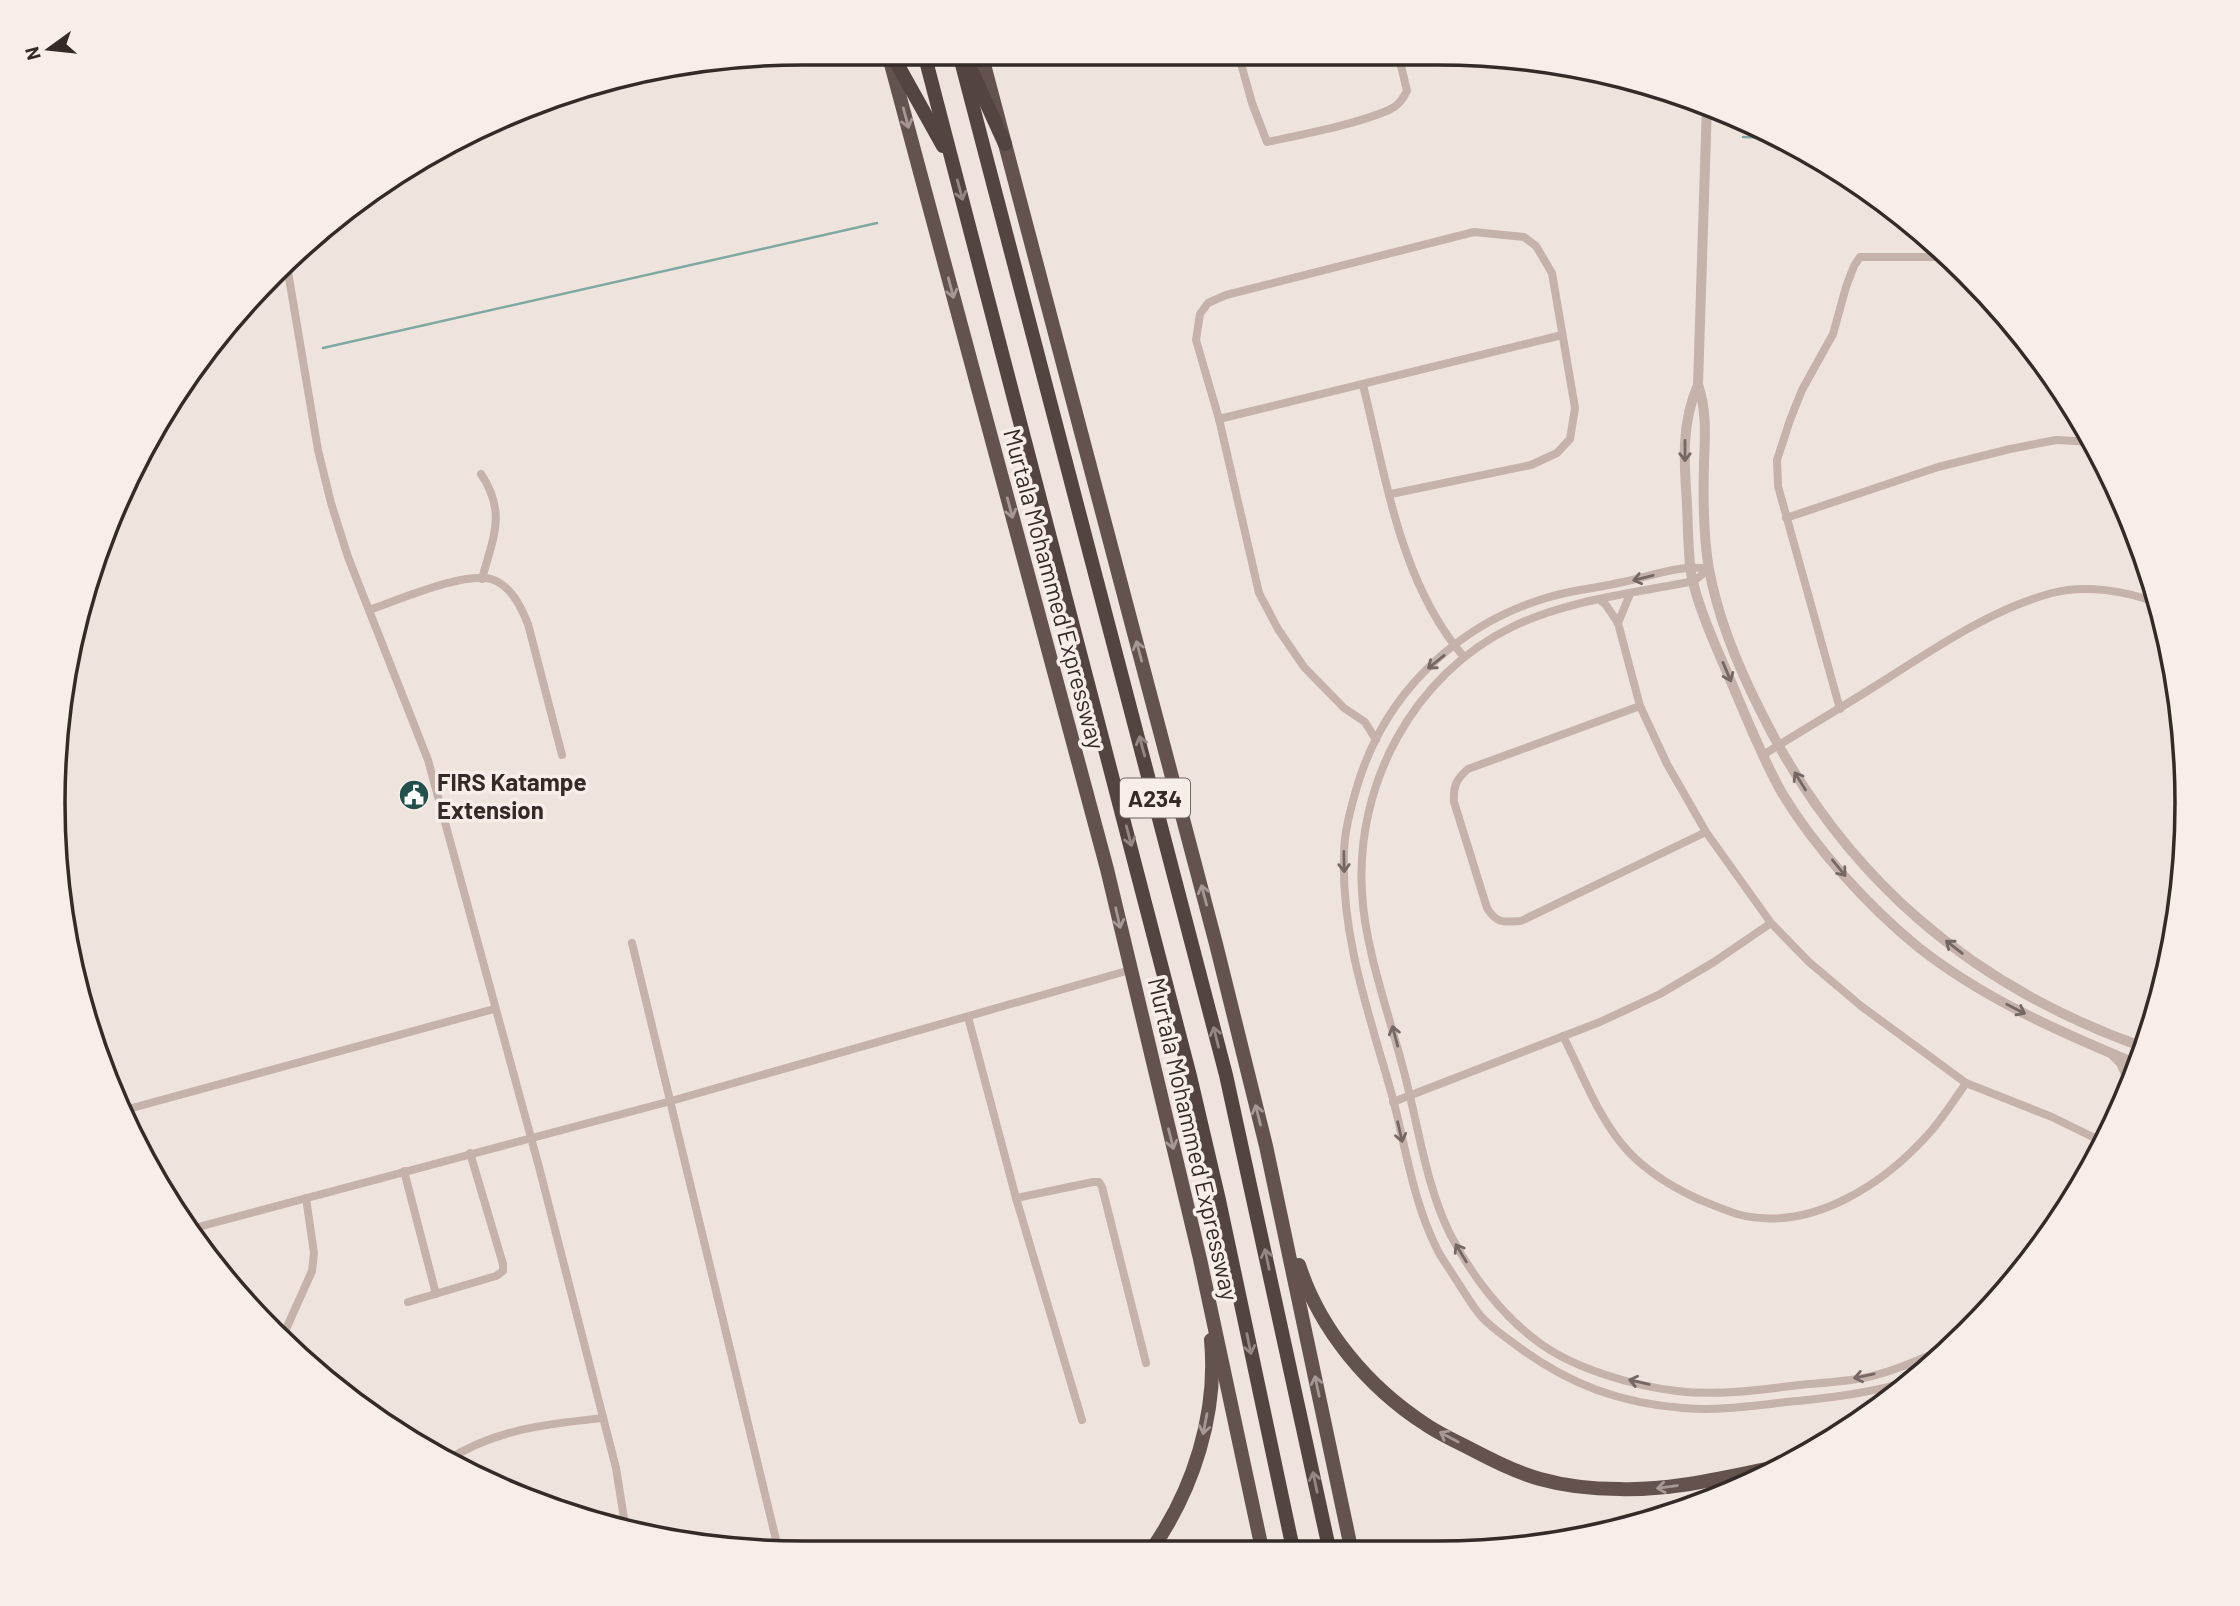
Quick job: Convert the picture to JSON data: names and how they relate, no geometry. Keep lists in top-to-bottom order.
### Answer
{
  "streets": {
    "highway": ["Murtala Mohammed Expressway", "A234"]
  },
  "places": {
    "public building": ["FIRS Katampe Extension"]
  },
  "north": "left"
}
